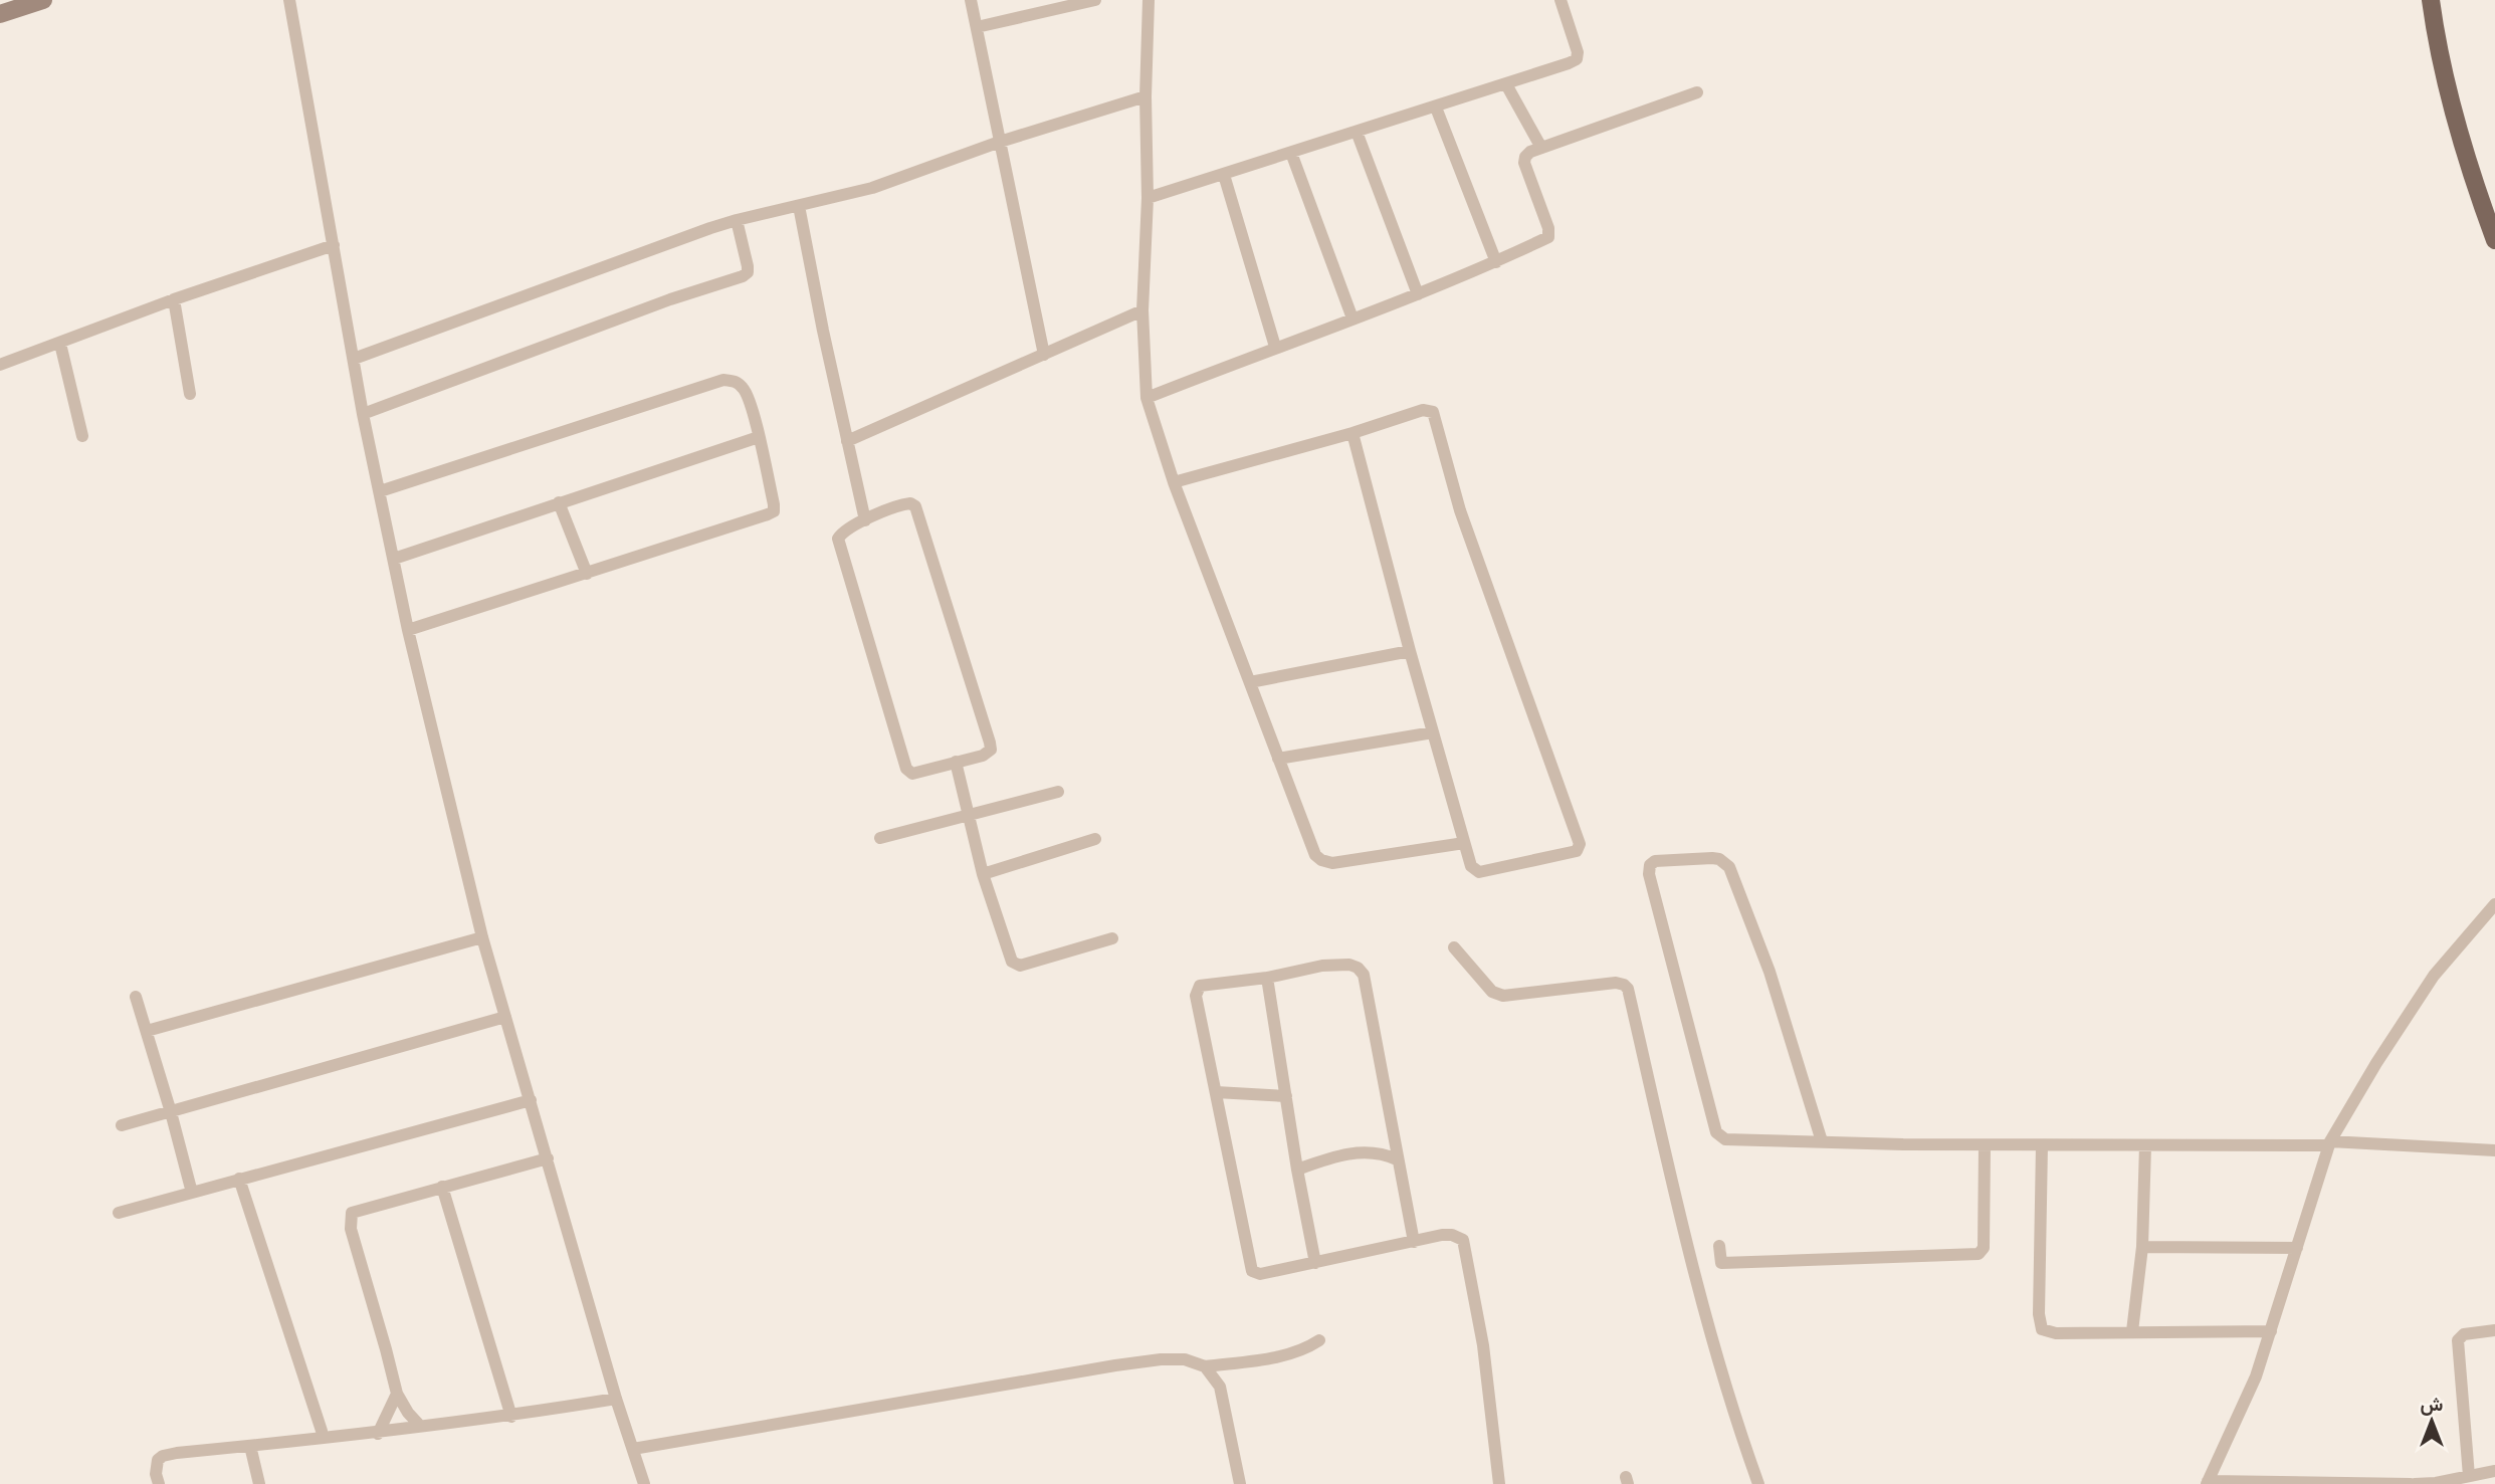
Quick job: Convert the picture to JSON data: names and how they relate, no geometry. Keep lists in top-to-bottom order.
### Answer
{
  "north": "top"
}
